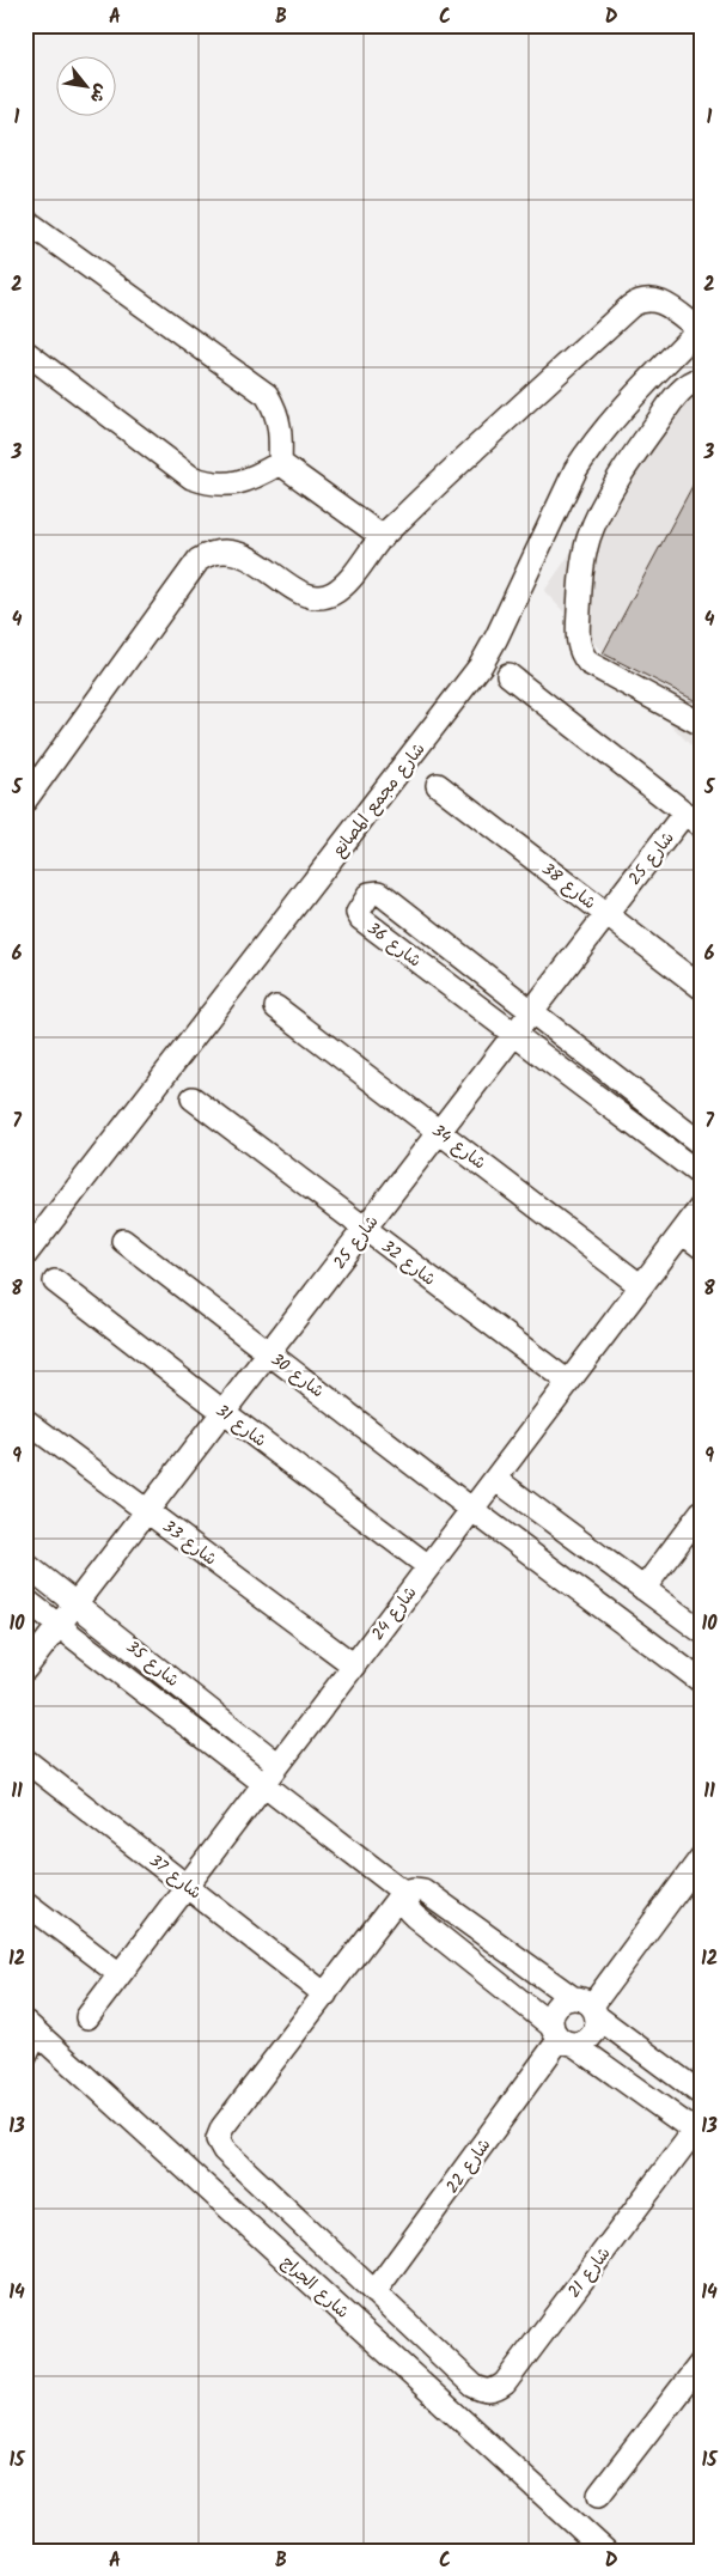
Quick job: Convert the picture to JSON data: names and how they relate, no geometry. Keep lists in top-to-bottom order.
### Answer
{
  "streets": {
    "street": [
      "شارع مجمع المصانع",
      "شارع 25",
      "شارع 38",
      "شارع 36",
      "شارع 34",
      "شارع 32",
      "شارع 30",
      "شارع 31",
      "شارع 33",
      "شارع 24",
      "شارع 35",
      "شارع 37",
      "شارع 22",
      "شارع 21",
      "شارع الجراج"
    ]
  },
  "crossings": [
    ["شارع 25", "شارع 38"],
    ["شارع 25", "شارع 36"],
    ["شارع 25", "شارع 34"],
    ["شارع 25", "شارع 32"],
    ["شارع 25", "شارع 30"],
    ["شارع 25", "شارع 31"],
    ["شارع 25", "شارع 33"],
    ["شارع 25", "شارع 35"],
    ["شارع 34", "شارع 24"],
    ["شارع 32", "شارع 24"],
    ["شارع 30", "شارع 24"],
    ["شارع 31", "شارع 24"],
    ["شارع 33", "شارع 24"],
    ["شارع 24", "شارع 35"],
    ["شارع 24", "شارع 37"],
    ["شارع 22", "شارع 21"]
  ],
  "north": "bottom right",
  "grid": {
    "columns": [
      "A",
      "B",
      "C",
      "D"
    ],
    "rows": [
      "1",
      "2",
      "3",
      "4",
      "5",
      "6",
      "7",
      "8",
      "9",
      "10",
      "11",
      "12",
      "13",
      "14",
      "15"
    ]
  }
}
